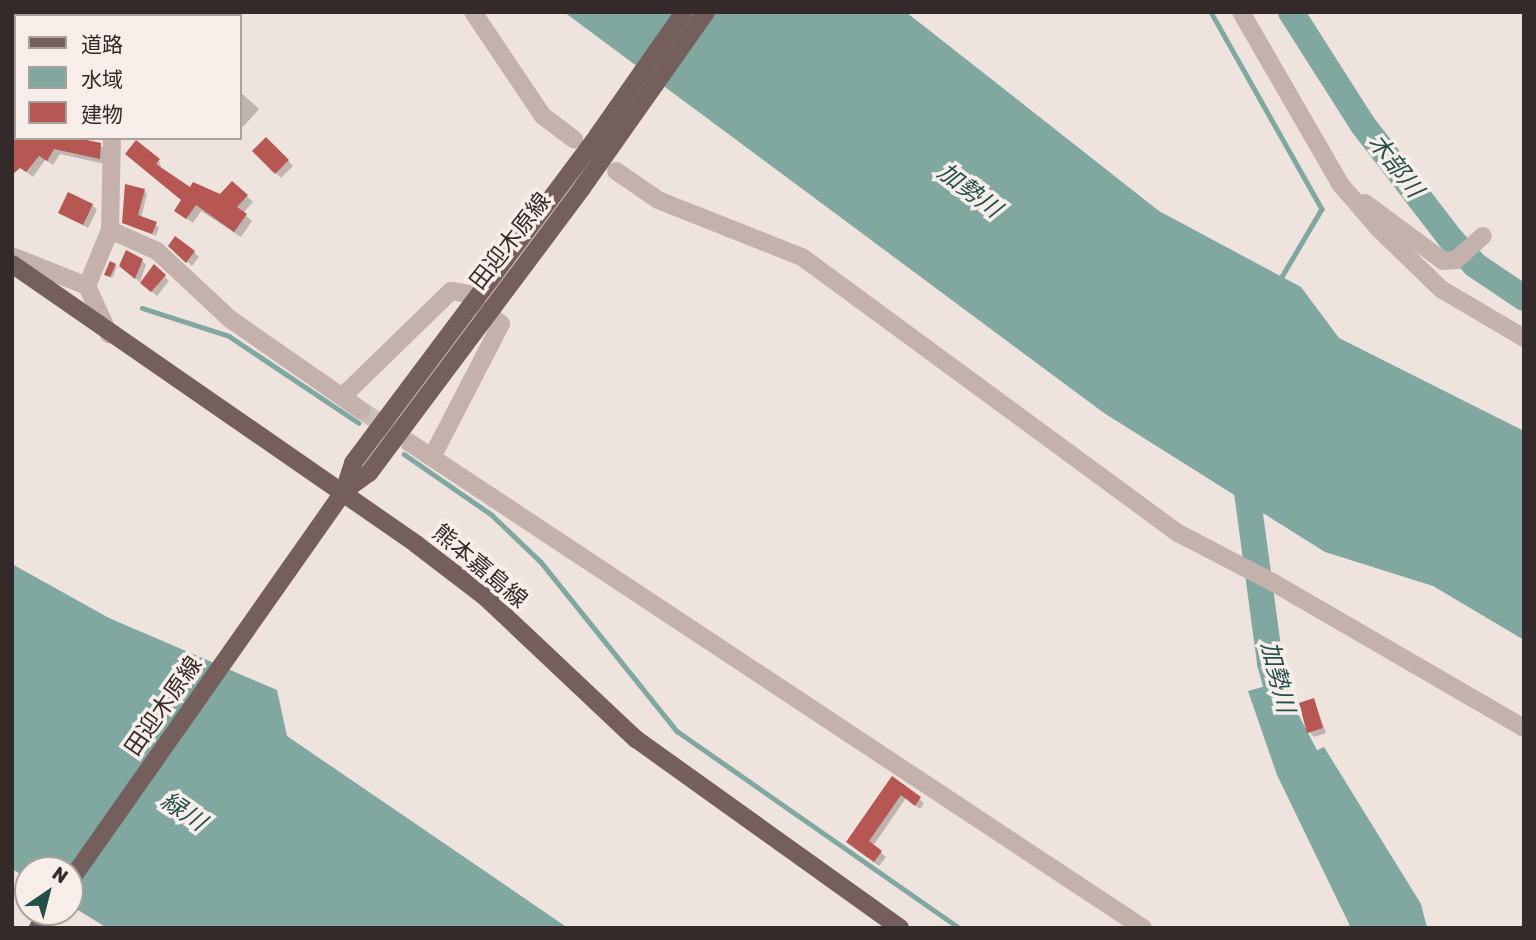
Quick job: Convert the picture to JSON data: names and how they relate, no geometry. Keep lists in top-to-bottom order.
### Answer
{
  "streets": {
    "main road": ["田迎木原線", "熊本嘉島線"]
  },
  "crossings": [
    ["田迎木原線", "熊本嘉島線"]
  ],
  "water": ["木部川", "加勢川", "緑川"],
  "legend": ["道路", "水域", "建物"],
  "north": "top right"
}
